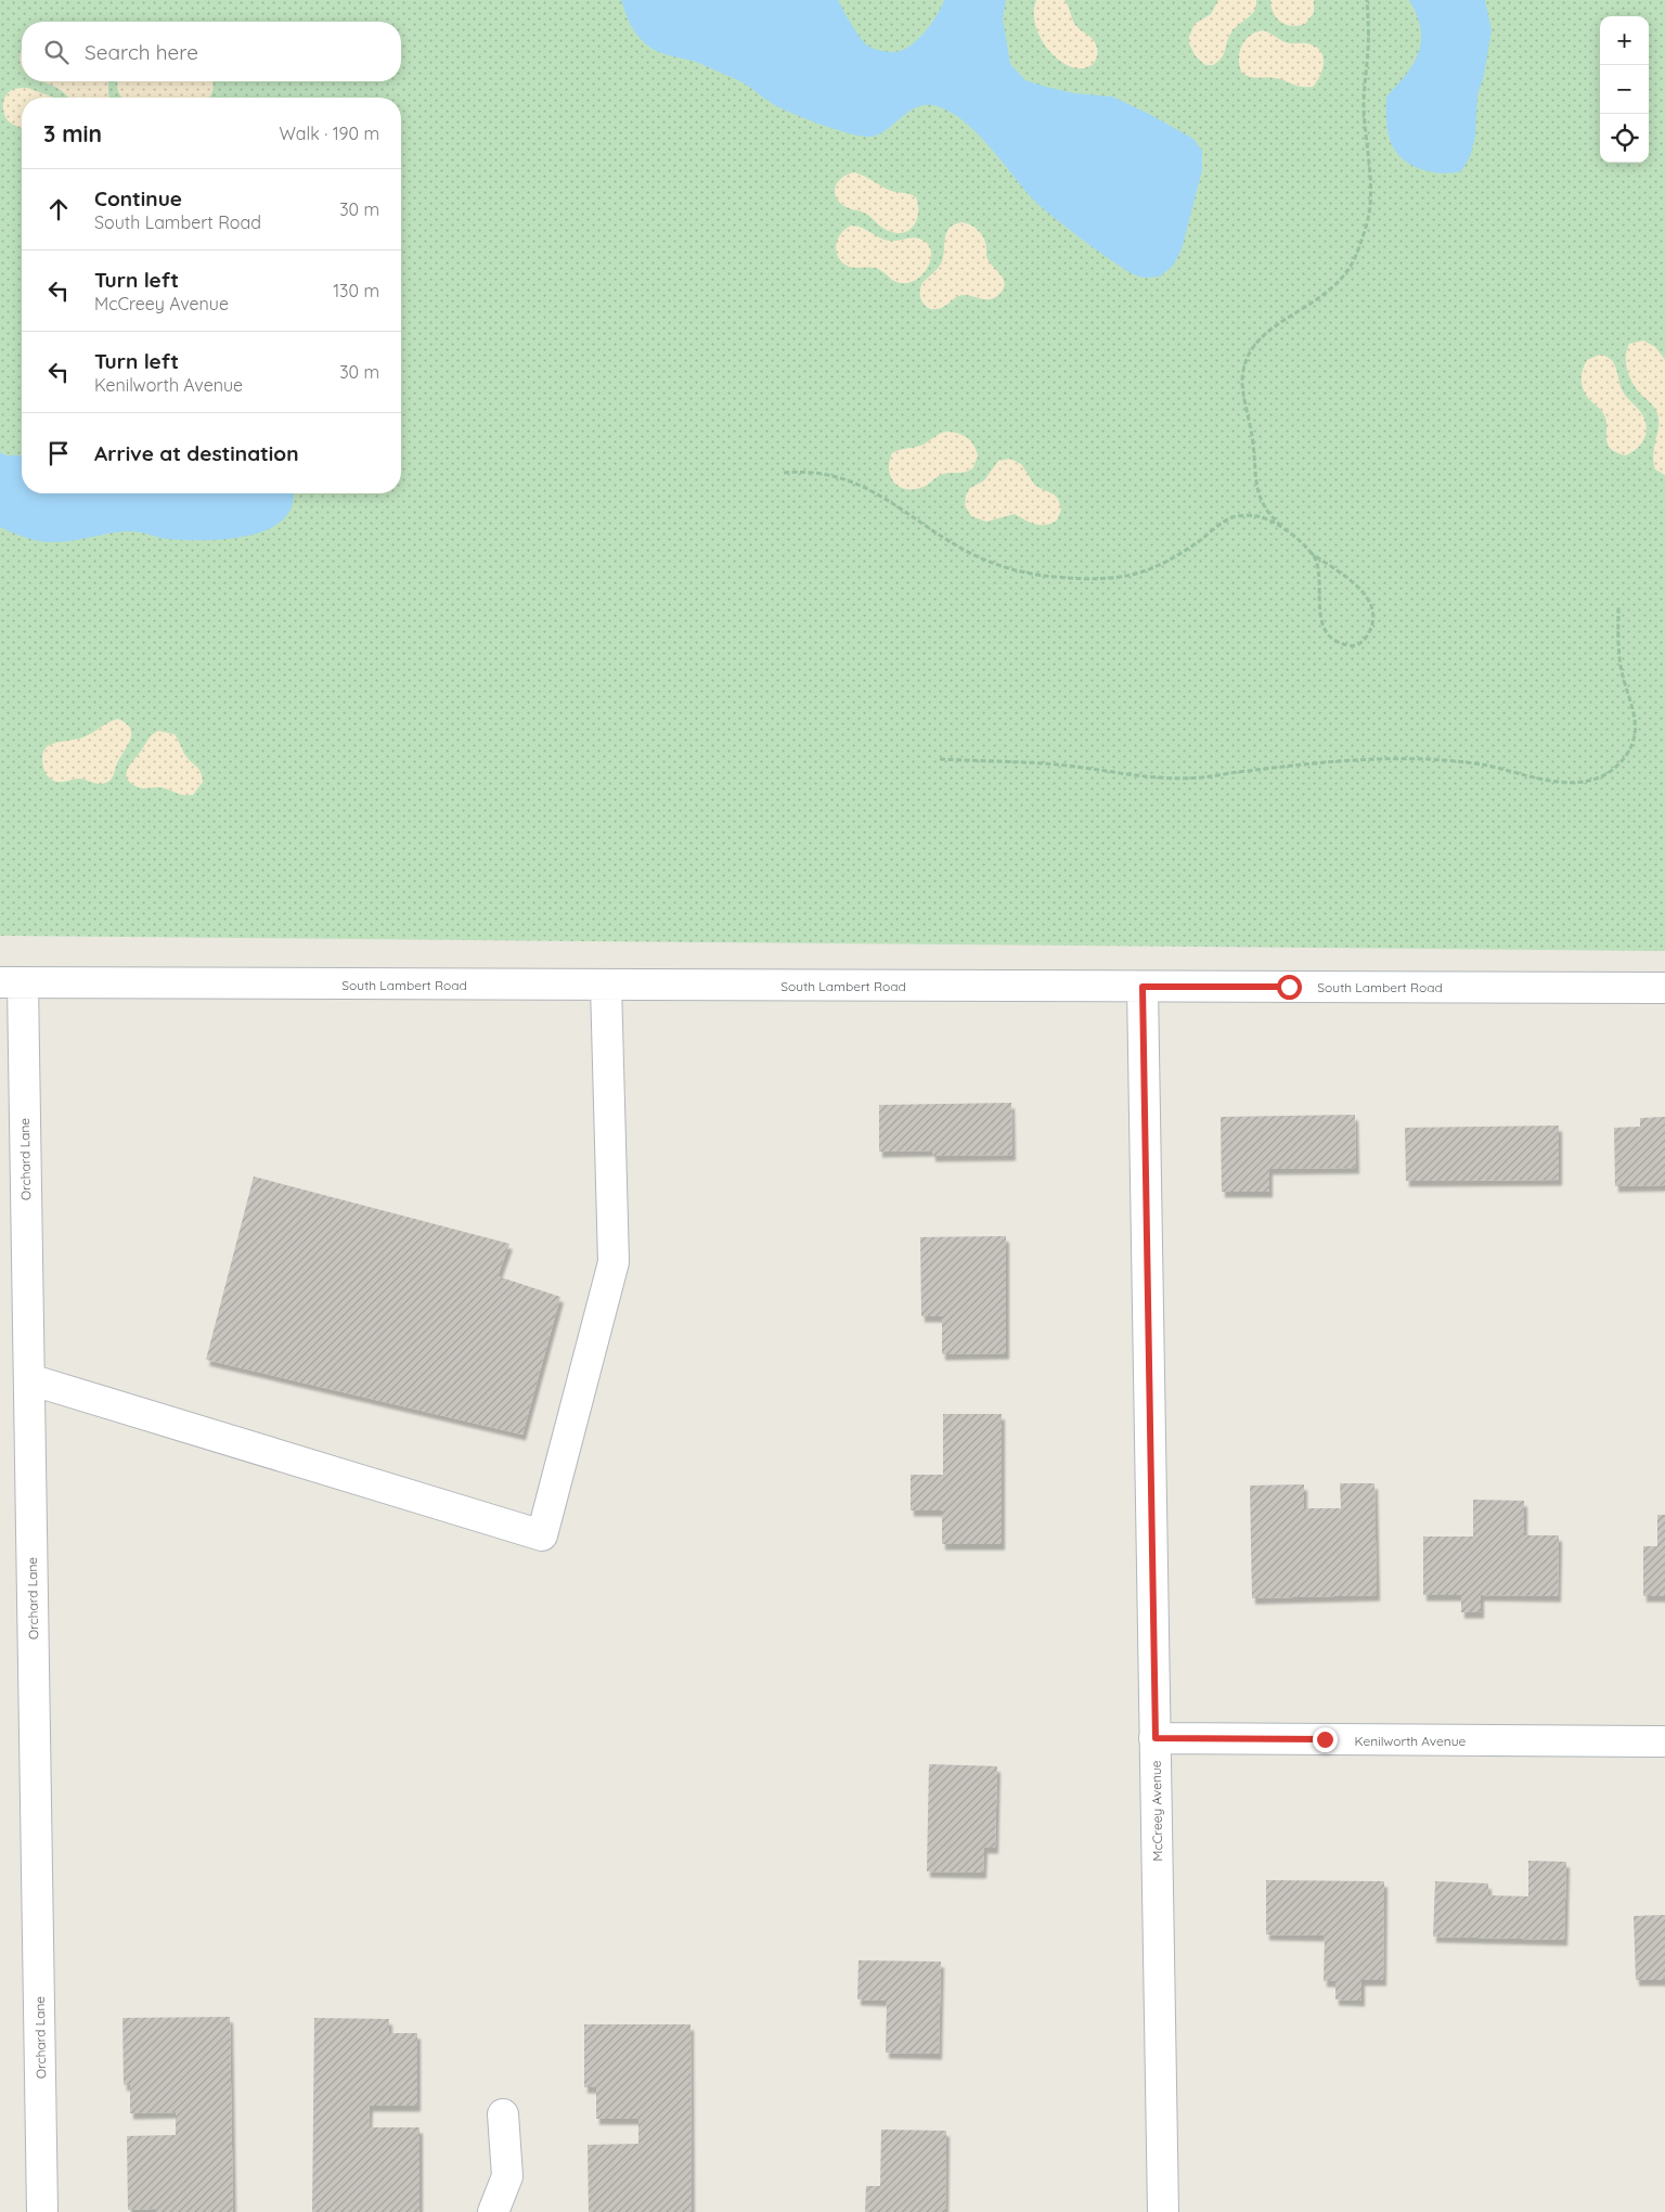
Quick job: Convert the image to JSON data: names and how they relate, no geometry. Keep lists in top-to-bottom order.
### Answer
{
  "streets": {
    "street": [
      "South Lambert Road",
      "Orchard Lane",
      "Kenilworth Avenue",
      "McCreey Avenue"
    ]
  },
  "crossings": [
    ["South Lambert Road", "Orchard Lane"],
    ["South Lambert Road", "McCreey Avenue"],
    ["Kenilworth Avenue", "McCreey Avenue"]
  ],
  "page": {
    "map_buttons": ["+", "−"],
    "search": "Search here",
    "heading": ["3 min", "Walk · 190 m"],
    "list": [
      ["Continue", "South Lambert Road", "30 m"],
      ["Turn left", "McCreey Avenue", "130 m"],
      ["Turn left", "Kenilworth Avenue", "30 m"],
      "Arrive at destination"
    ]
  }
}
